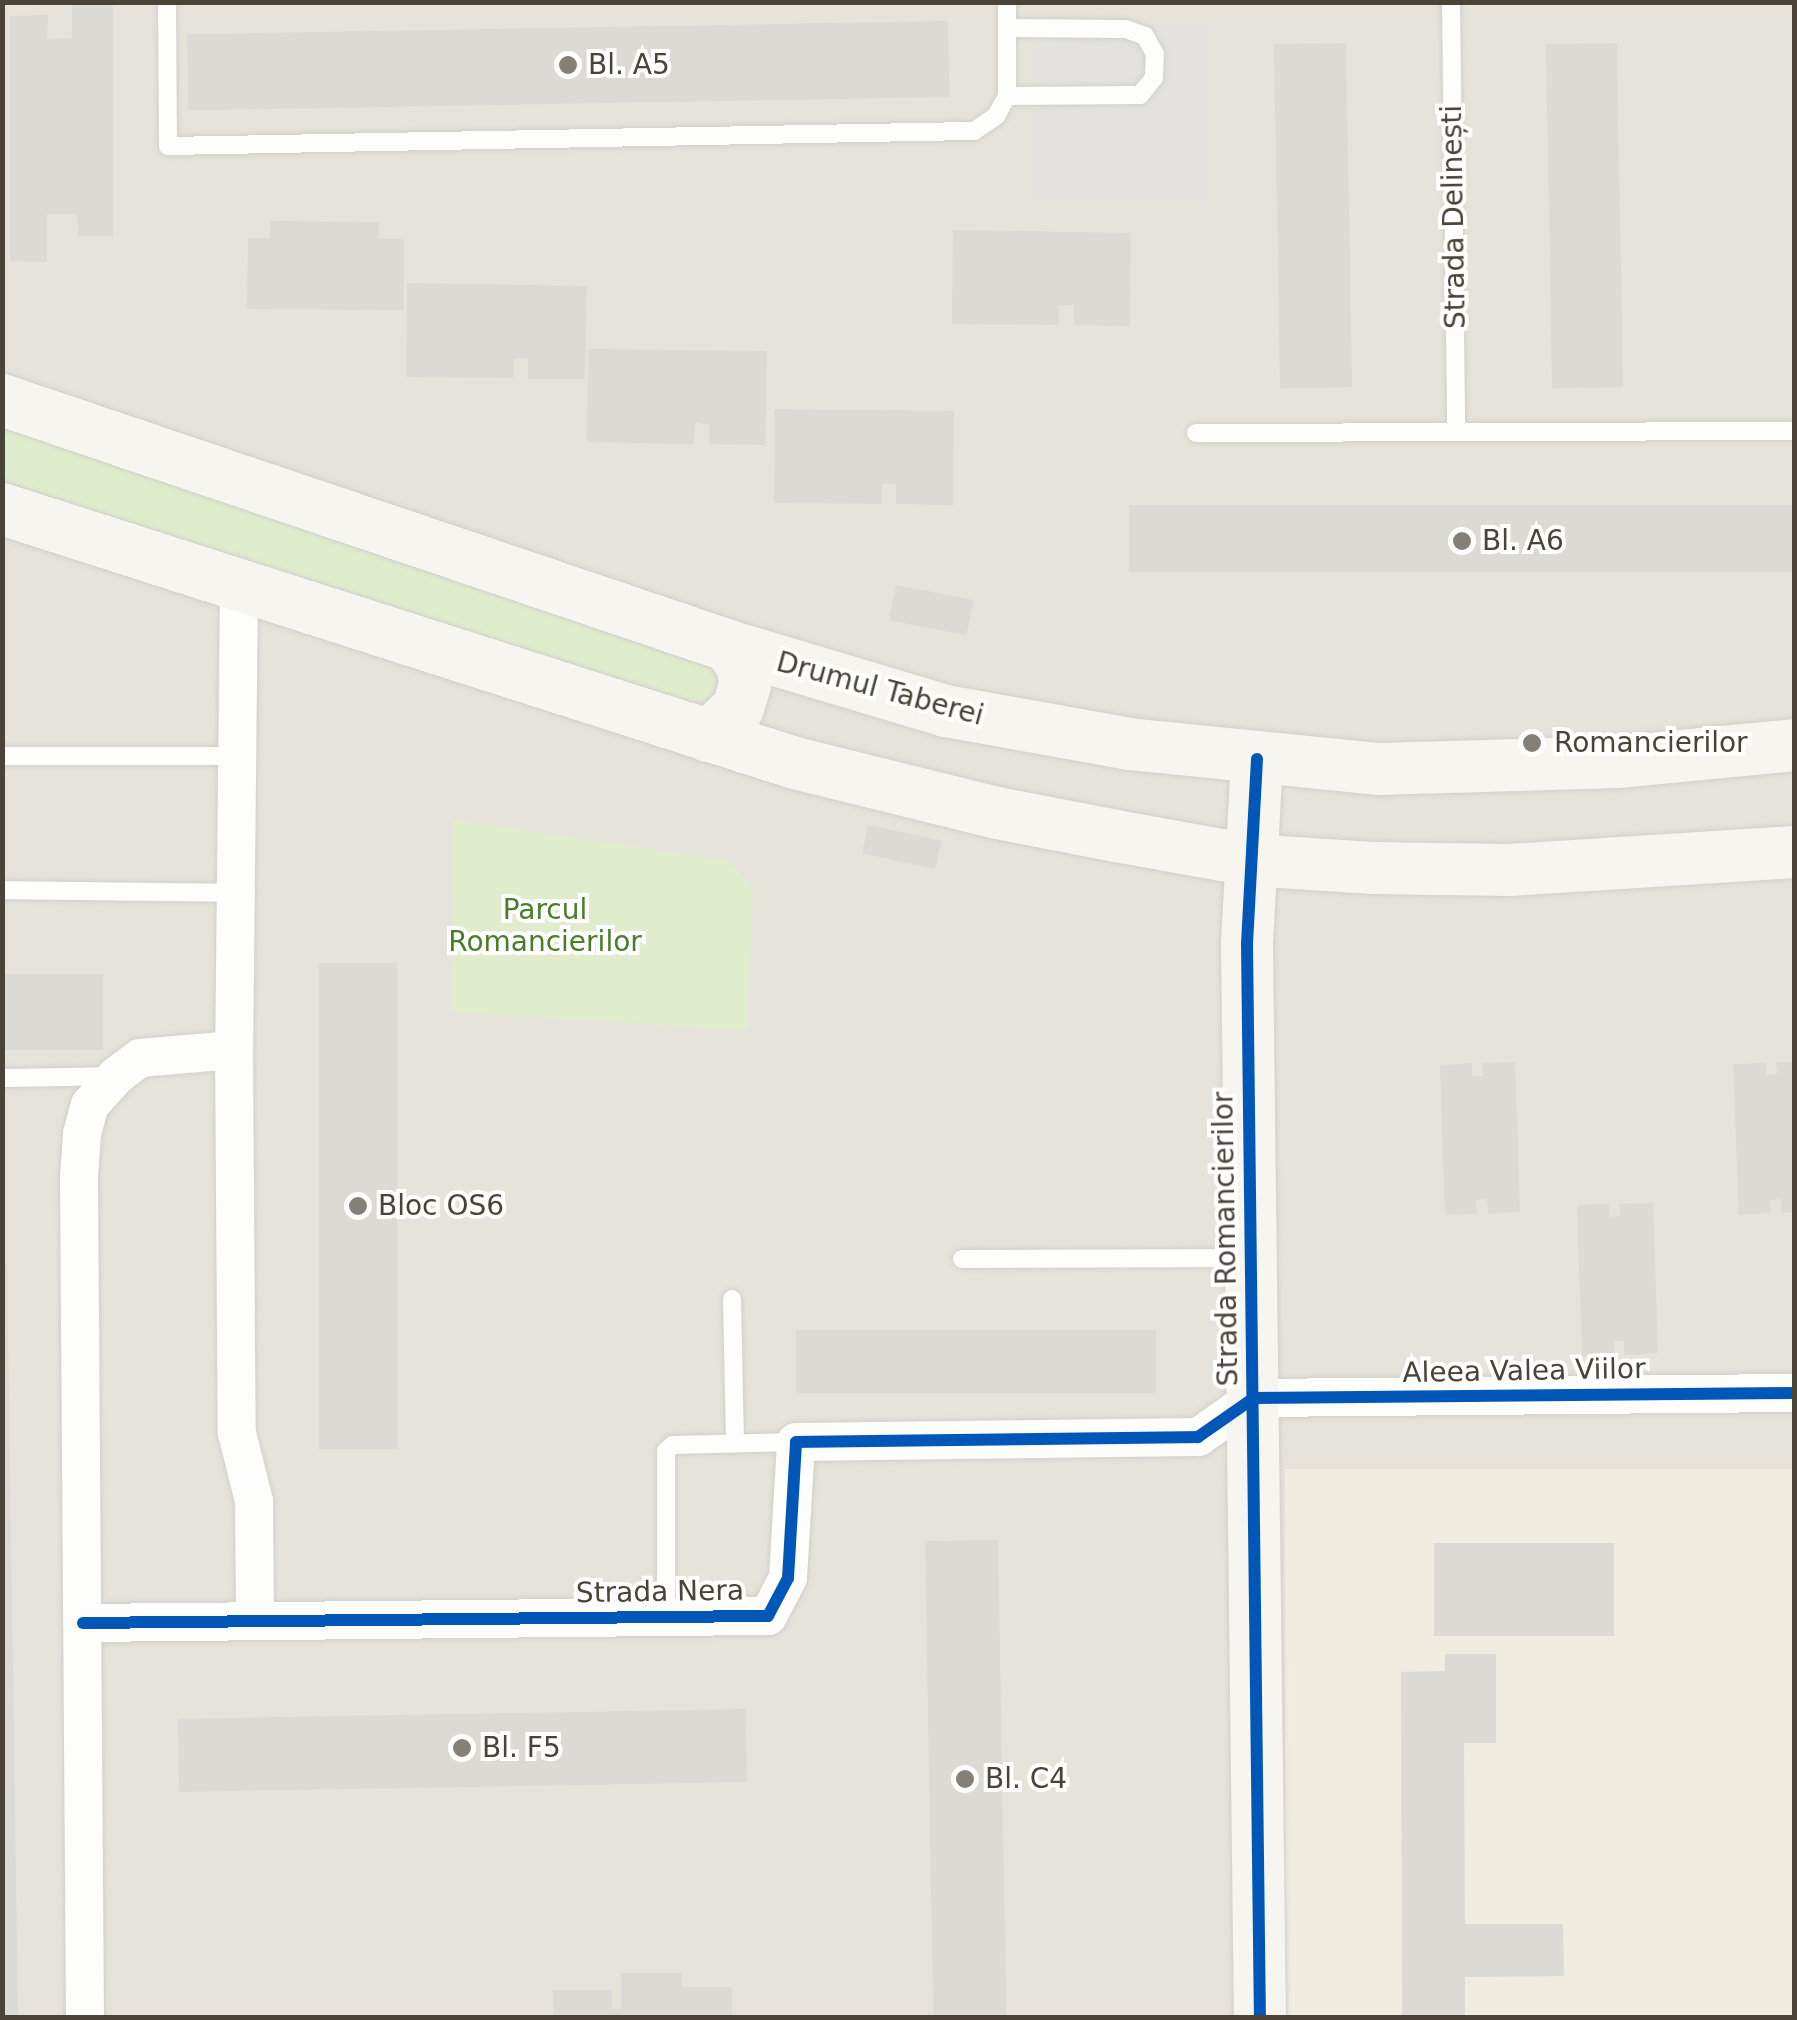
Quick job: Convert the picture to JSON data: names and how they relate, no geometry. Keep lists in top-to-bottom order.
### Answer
{
  "streets": {
    "main road": ["Drumul Taberei", "Strada Romancierilor"],
    "street": ["Aleea Valea Viilor", "Strada Nera"],
    "lane": ["Strada Delinești"]
  },
  "crossings": [
    ["Drumul Taberei", "Strada Romancierilor"],
    ["Strada Romancierilor", "Aleea Valea Viilor"]
  ],
  "parks": ["Parcul Romancierilor"],
  "places": [
    "Bl. A5",
    "Bl. A6",
    "Romancierilor",
    "Bloc OS6",
    "Bl. F5",
    "Bl. C4"
  ]
}
